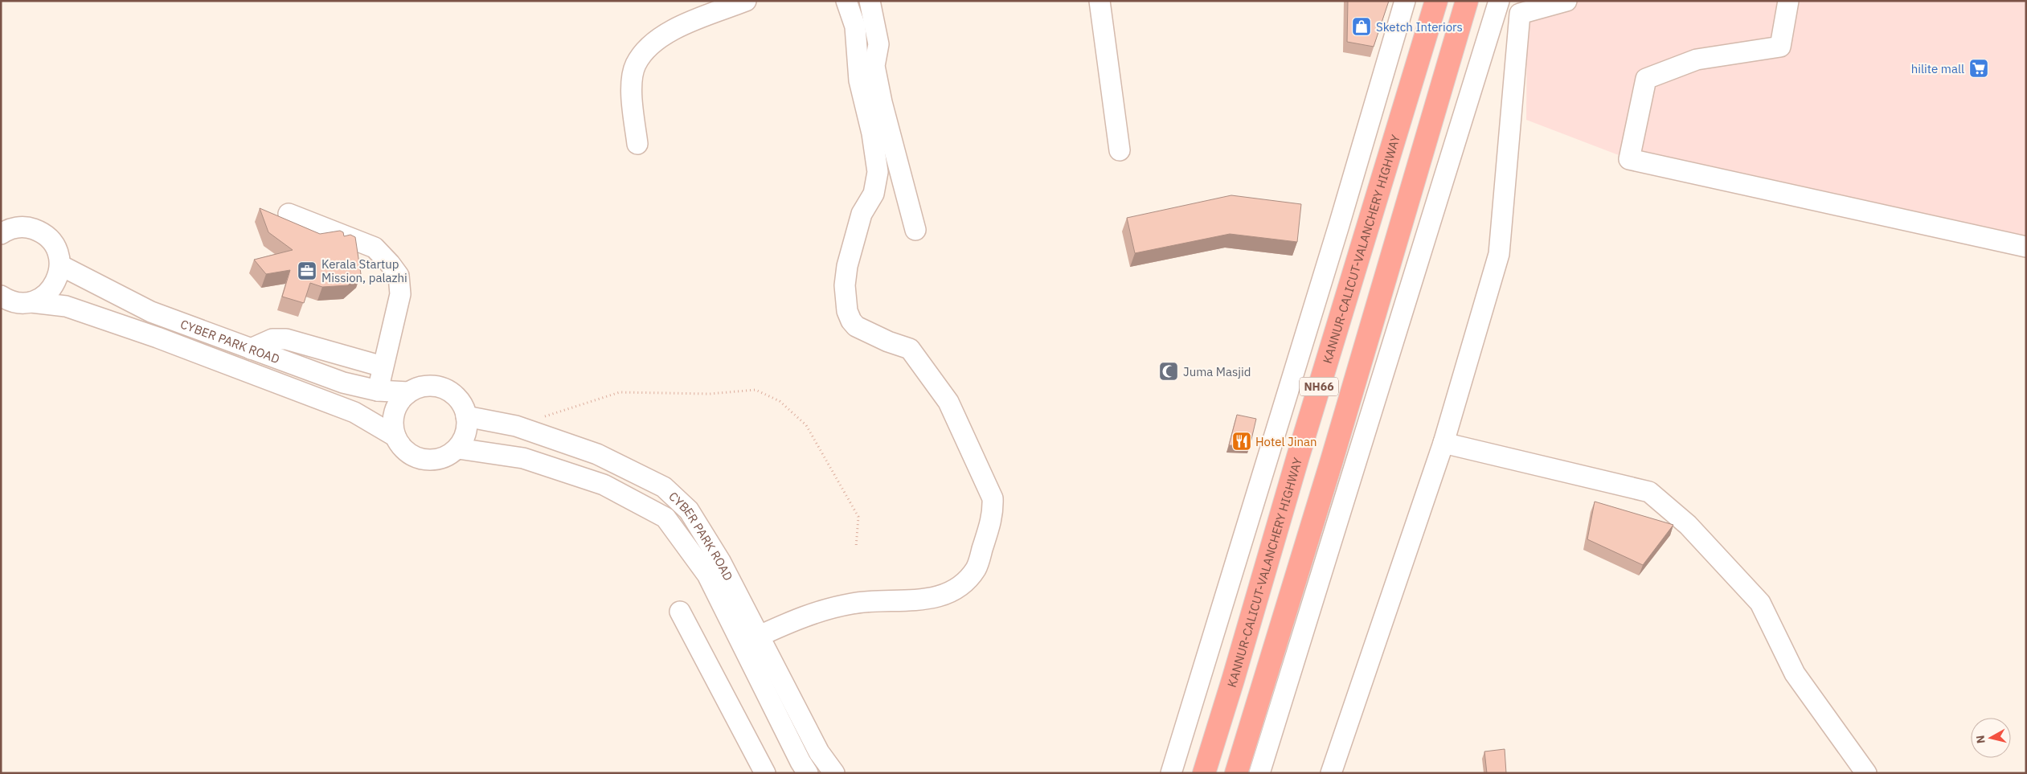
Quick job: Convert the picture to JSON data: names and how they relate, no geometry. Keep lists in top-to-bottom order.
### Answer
{
  "streets": {
    "highway": ["KANNUR-CALICUT-VALANCHERY HIGHWAY", "NH66"],
    "street": ["CYBER PARK ROAD"]
  },
  "places": {
    "shop": ["Sketch Interiors"],
    "supermarket": ["hilite mall"],
    "office": ["Kerala Startup Mission, palazhi"],
    "mosque": ["Juma Masjid"],
    "restaurant": ["Hotel Jinan"]
  },
  "north": "left"
}
